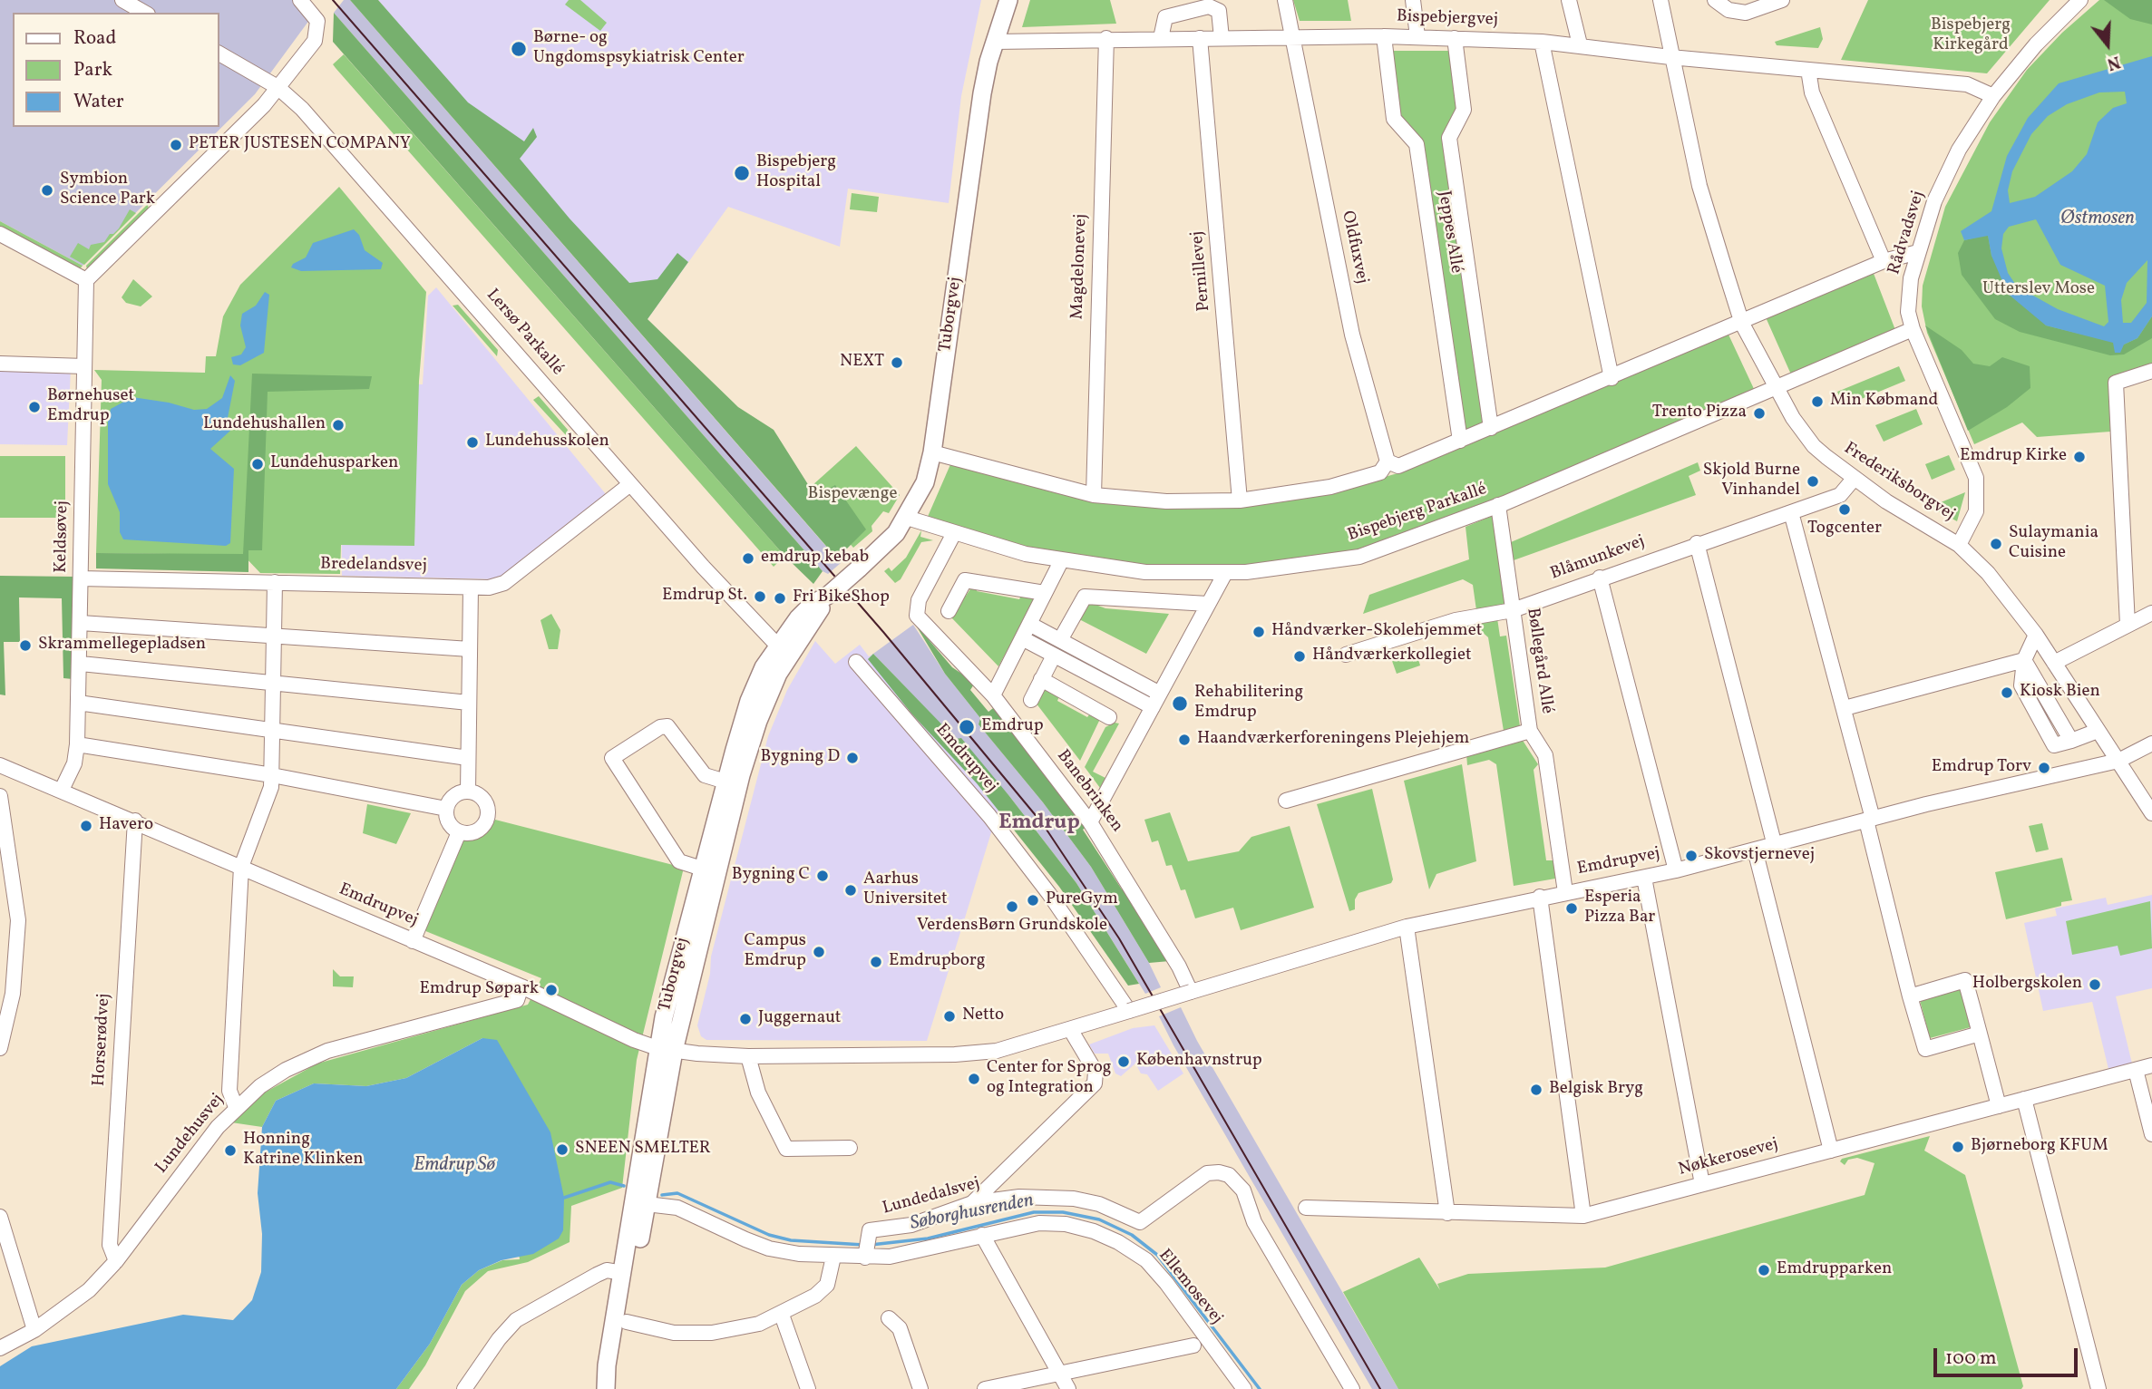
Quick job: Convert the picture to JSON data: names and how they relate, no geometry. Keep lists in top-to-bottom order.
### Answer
{
  "streets": {
    "main road": ["Tuborgvej"],
    "street": [
      "Bispebjergvej",
      "Jeppes Allé",
      "Rådvadsvej",
      "Oldfuxvej",
      "Magdelonevej",
      "Pernillevej",
      "Lersø Parkallé",
      "Frederiksborgvej",
      "Bispebjerg Parkallé",
      "Keldsøvej",
      "Blåmunkevej",
      "Bredelandsvej",
      "Bøllegård Allé",
      "Emdrupvej",
      "Banebrinken",
      "Horserødvej",
      "Lundehusvej",
      "Nøkkerosevej",
      "Lundedalsvej",
      "Ellemosevej"
    ]
  },
  "crossings": [
    ["Bispebjergvej", "Jeppes Allé"],
    ["Bispebjergvej", "Rådvadsvej"],
    ["Bispebjergvej", "Oldfuxvej"],
    ["Bispebjergvej", "Magdelonevej"],
    ["Bispebjergvej", "Pernillevej"],
    ["Bispebjergvej", "Tuborgvej"],
    ["Bispebjergvej", "Frederiksborgvej"],
    ["Rådvadsvej", "Frederiksborgvej"],
    ["Rådvadsvej", "Bispebjerg Parkallé"],
    ["Tuborgvej", "Lersø Parkallé"],
    ["Tuborgvej", "Bispebjerg Parkallé"],
    ["Tuborgvej", "Emdrupvej"],
    ["Lersø Parkallé", "Bredelandsvej"],
    ["Frederiksborgvej", "Bispebjerg Parkallé"],
    ["Frederiksborgvej", "Blåmunkevej"],
    ["Frederiksborgvej", "Emdrupvej"],
    ["Bispebjerg Parkallé", "Bøllegård Allé"],
    ["Bispebjerg Parkallé", "Banebrinken"],
    ["Keldsøvej", "Bredelandsvej"],
    ["Keldsøvej", "Emdrupvej"],
    ["Blåmunkevej", "Bøllegård Allé"],
    ["Bøllegård Allé", "Emdrupvej"],
    ["Emdrupvej", "Banebrinken"],
    ["Emdrupvej", "Horserødvej"],
    ["Emdrupvej", "Lundehusvej"],
    ["Horserødvej", "Lundehusvej"],
    ["Lundedalsvej", "Ellemosevej"]
  ],
  "districts": ["Emdrup"],
  "water": ["Østmosen", "Emdrup Sø", "Søborghusrenden"],
  "parks": ["Bispebjerg Kirkegård", "Utterslev Mose", "Bispevænge"],
  "places": [
    "Børne- og Ungdomspsykiatrisk Center",
    "PETER JUSTESEN COMPANY",
    "Bispebjerg Hospital",
    "Symbion Science Park",
    "NEXT",
    "Min Købmand",
    "Børnehuset Emdrup",
    "Trento Pizza",
    "Lundehushallen",
    "Lundehusskolen",
    "Emdrup Kirke",
    "Lundehusparken",
    "Skjold Burne Vinhandel",
    "Togcenter",
    "Sulaymania Cuisine",
    "emdrup kebab",
    "Emdrup St.",
    "Fri BikeShop",
    "Håndværker-Skolehjemmet",
    "Skrammellegepladsen",
    "Håndværkerkollegiet",
    "Kiosk Bien",
    "Rehabilitering Emdrup",
    "Emdrup",
    "Haandværkerforeningens Plejehjem",
    "Bygning D",
    "Emdrup Torv",
    "Havero",
    "Skovstjernevej",
    "Bygning C",
    "Aarhus Universitet",
    "PureGym",
    "VerdensBørn Grundskole",
    "Esperia Pizza Bar",
    "Campus Emdrup",
    "Emdrupborg",
    "Holbergskolen",
    "Emdrup Søpark",
    "Netto",
    "Juggernaut",
    "Københavnstrup",
    "Center for Sprog og Integration",
    "Belgisk Bryg",
    "Bjørneborg KFUM",
    "SNEEN SMELTER",
    "Honning Katrine Klinken",
    "Emdrupparken"
  ],
  "legend": ["Road", "Park", "Water"],
  "scale_bar": "100 m",
  "north": "bottom"
}
